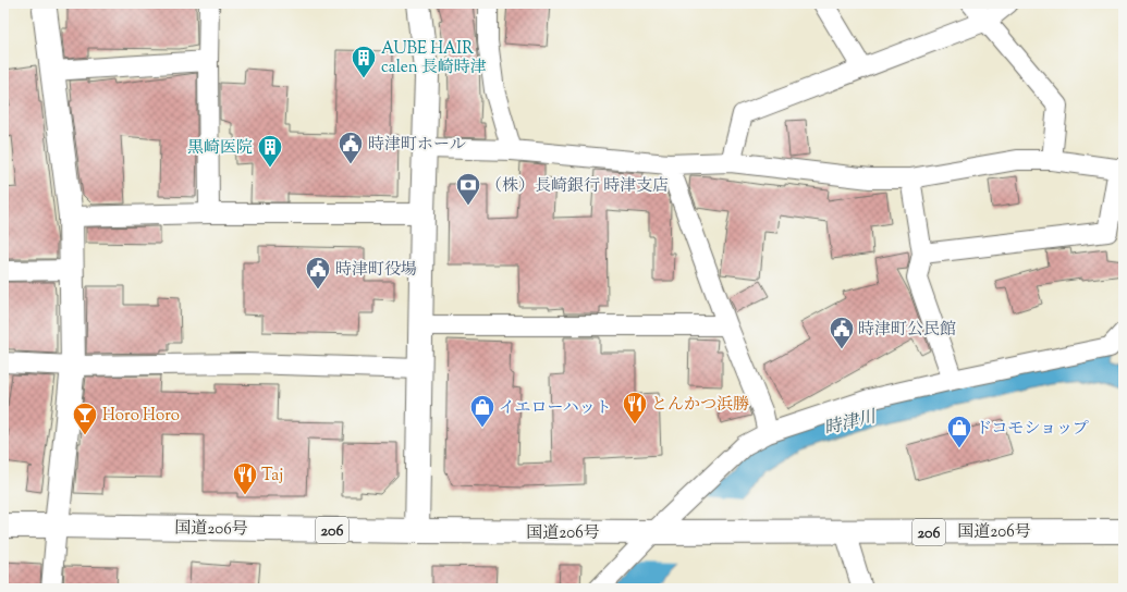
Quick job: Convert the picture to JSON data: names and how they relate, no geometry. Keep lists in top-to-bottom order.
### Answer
{
  "streets": {
    "main road": ["国道206号", "206"]
  },
  "water": ["時津川"],
  "places": {
    "building": ["AUBE HAIR calen 長崎時津", "黒崎医院"],
    "public building": ["時津町ホール", "時津町役場", "時津町公民館"],
    "bank": ["（株）長崎銀行 時津支店"],
    "restaurant": ["とんかつ浜勝", "Taj"],
    "shop": ["イエローハット", "ドコモショップ"],
    "bar": ["Horo Horo"]
  }
}
